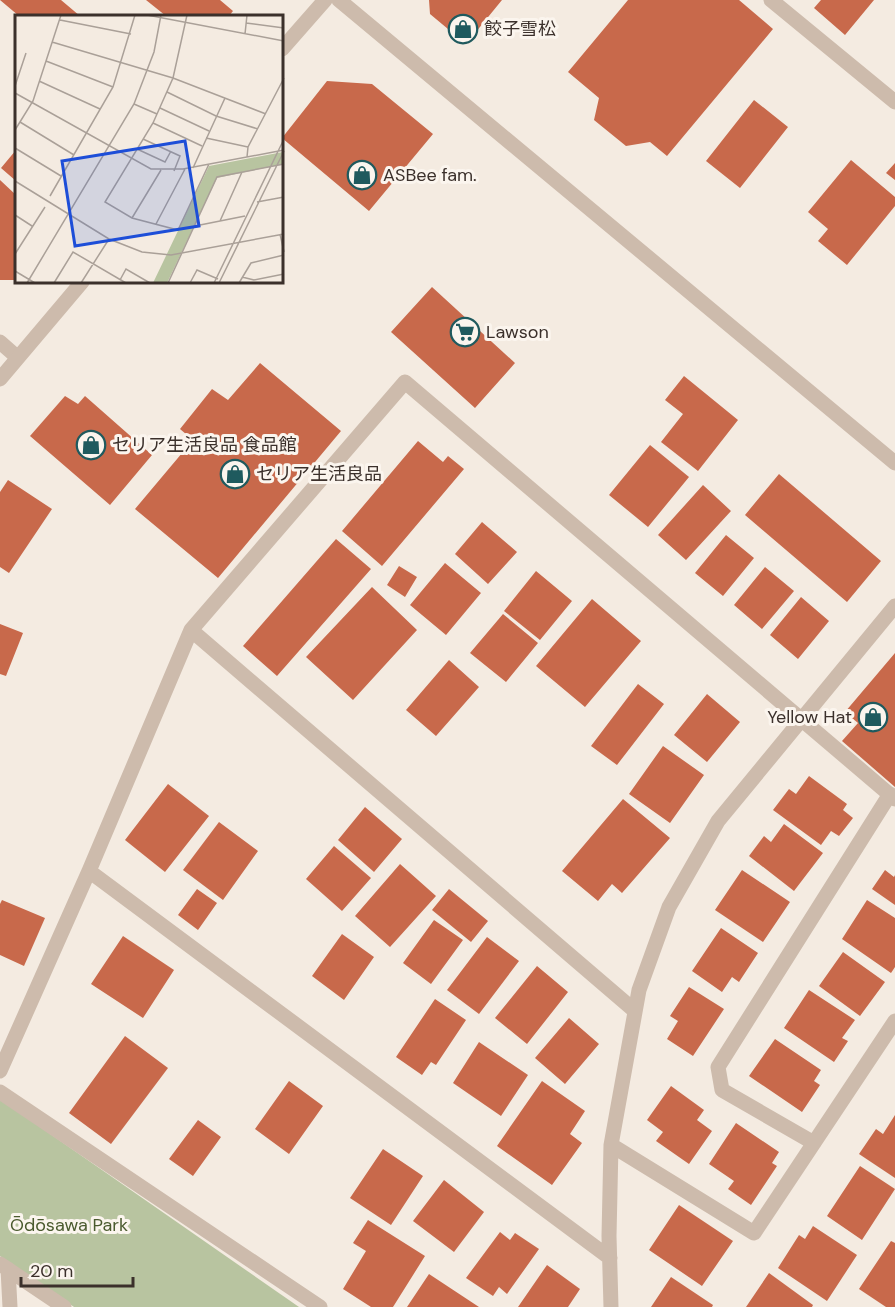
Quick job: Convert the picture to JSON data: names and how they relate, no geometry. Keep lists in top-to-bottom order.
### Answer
{
  "parks": ["Ōdōsawa Park"],
  "places": {
    "shop": [
      "餃子雪松",
      "ASBee fam.",
      "セリア生活良品 食品館",
      "セリア生活良品",
      "Yellow Hat"
    ],
    "supermarket": ["Lawson"]
  },
  "scale_bar": "20 m"
}
